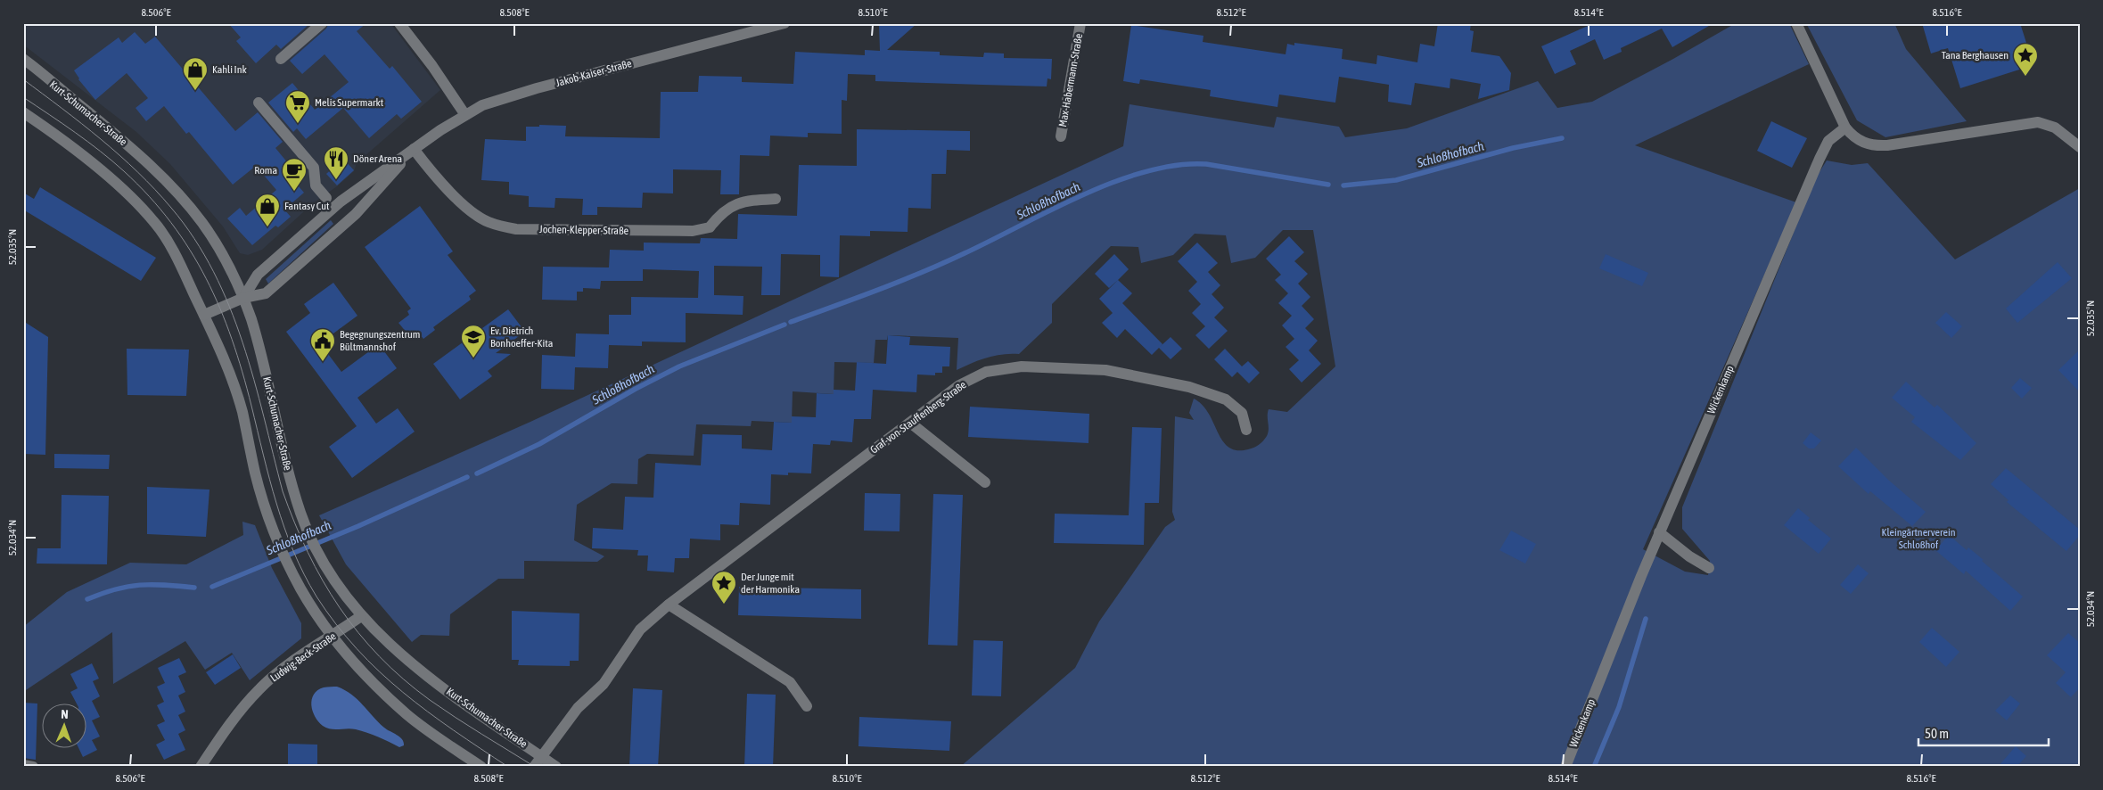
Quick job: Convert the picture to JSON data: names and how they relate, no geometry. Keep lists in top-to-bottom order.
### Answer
{
  "streets": {
    "street": [
      "Jakob-Kaiser-Straße",
      "Max-Habermann-Straße",
      "Kurt-Schumacher-Straße",
      "Jochen-Klepper-Straße",
      "Wickenkamp",
      "Graf-von-Stauffenberg-Straße",
      "Ludwig-Beck-Straße"
    ]
  },
  "crossings": [
    ["Jakob-Kaiser-Straße", "Kurt-Schumacher-Straße"],
    ["Jakob-Kaiser-Straße", "Jochen-Klepper-Straße"],
    ["Kurt-Schumacher-Straße", "Graf-von-Stauffenberg-Straße"],
    ["Kurt-Schumacher-Straße", "Ludwig-Beck-Straße"]
  ],
  "water": ["Schloßhofbach"],
  "parks": ["Kleingärtnerverein Schloßhof"],
  "places": {
    "place": ["Tana Berghausen", "Der Junge mit der Harmonika"],
    "shop": ["Kahli Ink", "Fantasy Cut"],
    "supermarket": ["Melis Supermarkt"],
    "restaurant": ["Döner Arena"],
    "cafe": ["Roma"],
    "school or university": ["Ev. Dietrich Bonhoeffer-Kita"],
    "public building": ["Begegnungszentrum Bültmannshof"]
  },
  "scale_bar": "50 m",
  "north": "top",
  "coordinates": [
    "8.506°E",
    "8.508°E",
    "8.510°E",
    "8.512°E",
    "8.514°E",
    "8.516°E",
    "52.035°N",
    "52.034°N"
  ]
}
